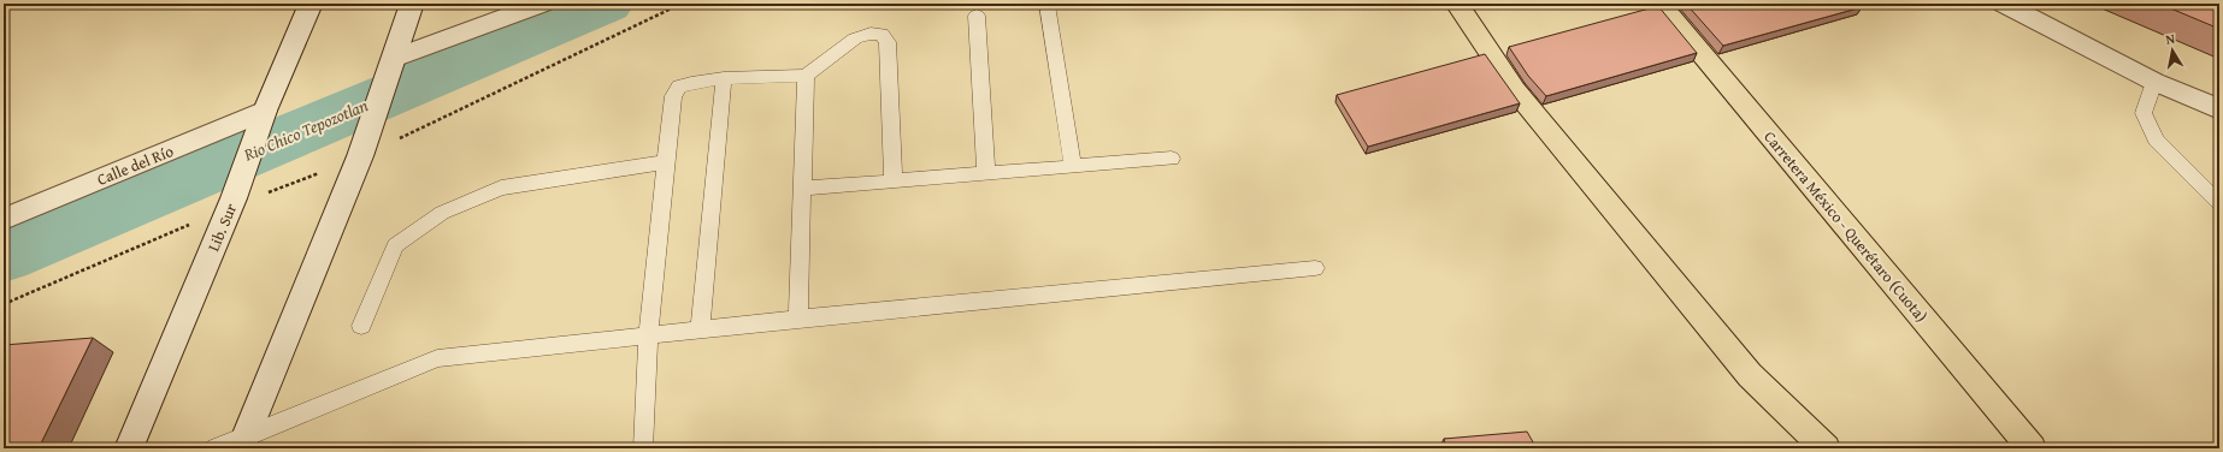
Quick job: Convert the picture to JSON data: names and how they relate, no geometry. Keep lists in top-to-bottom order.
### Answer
{
  "streets": {
    "highway": ["Carretera México - Querétaro (Cuota)"],
    "street": ["Calle del Río", "Lib. Sur"]
  },
  "crossings": [
    ["Calle del Río", "Lib. Sur"]
  ],
  "water": ["Rio Chico Tepozotlan"],
  "north": "top"
}
